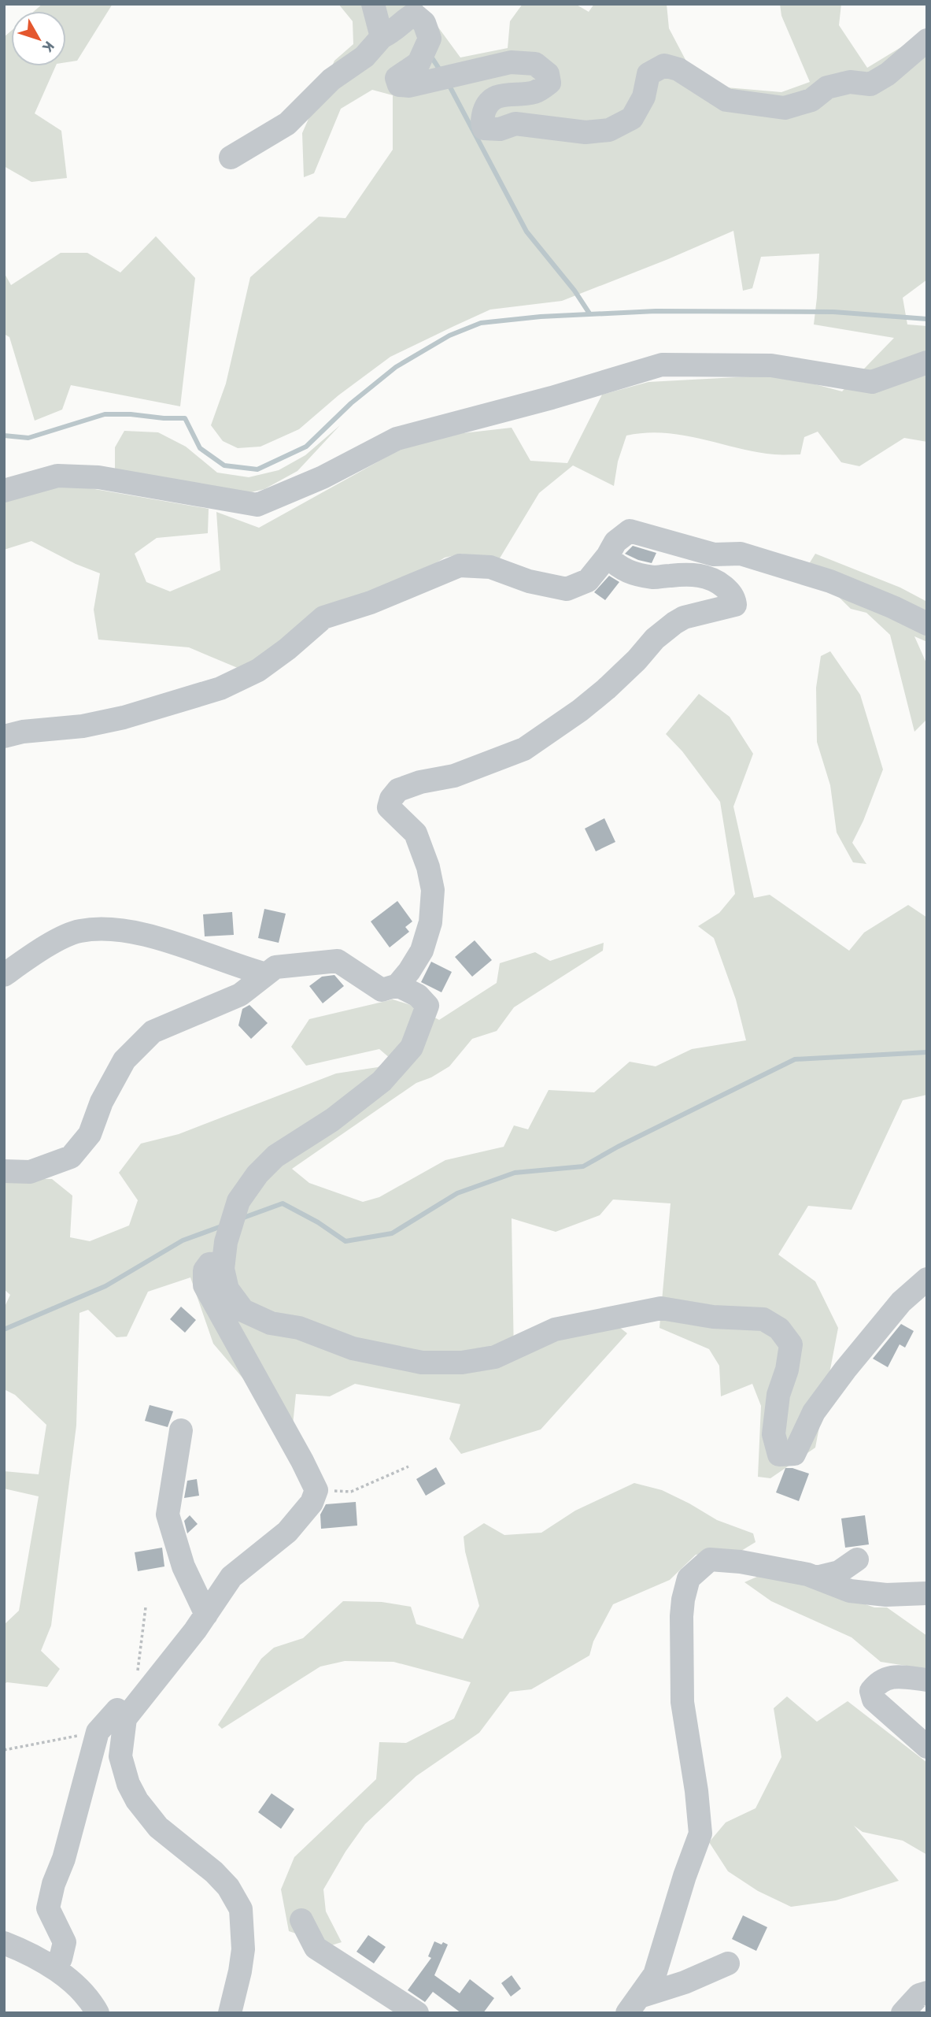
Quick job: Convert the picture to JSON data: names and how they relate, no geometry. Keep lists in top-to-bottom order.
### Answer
{
  "north": "bottom right"
}
